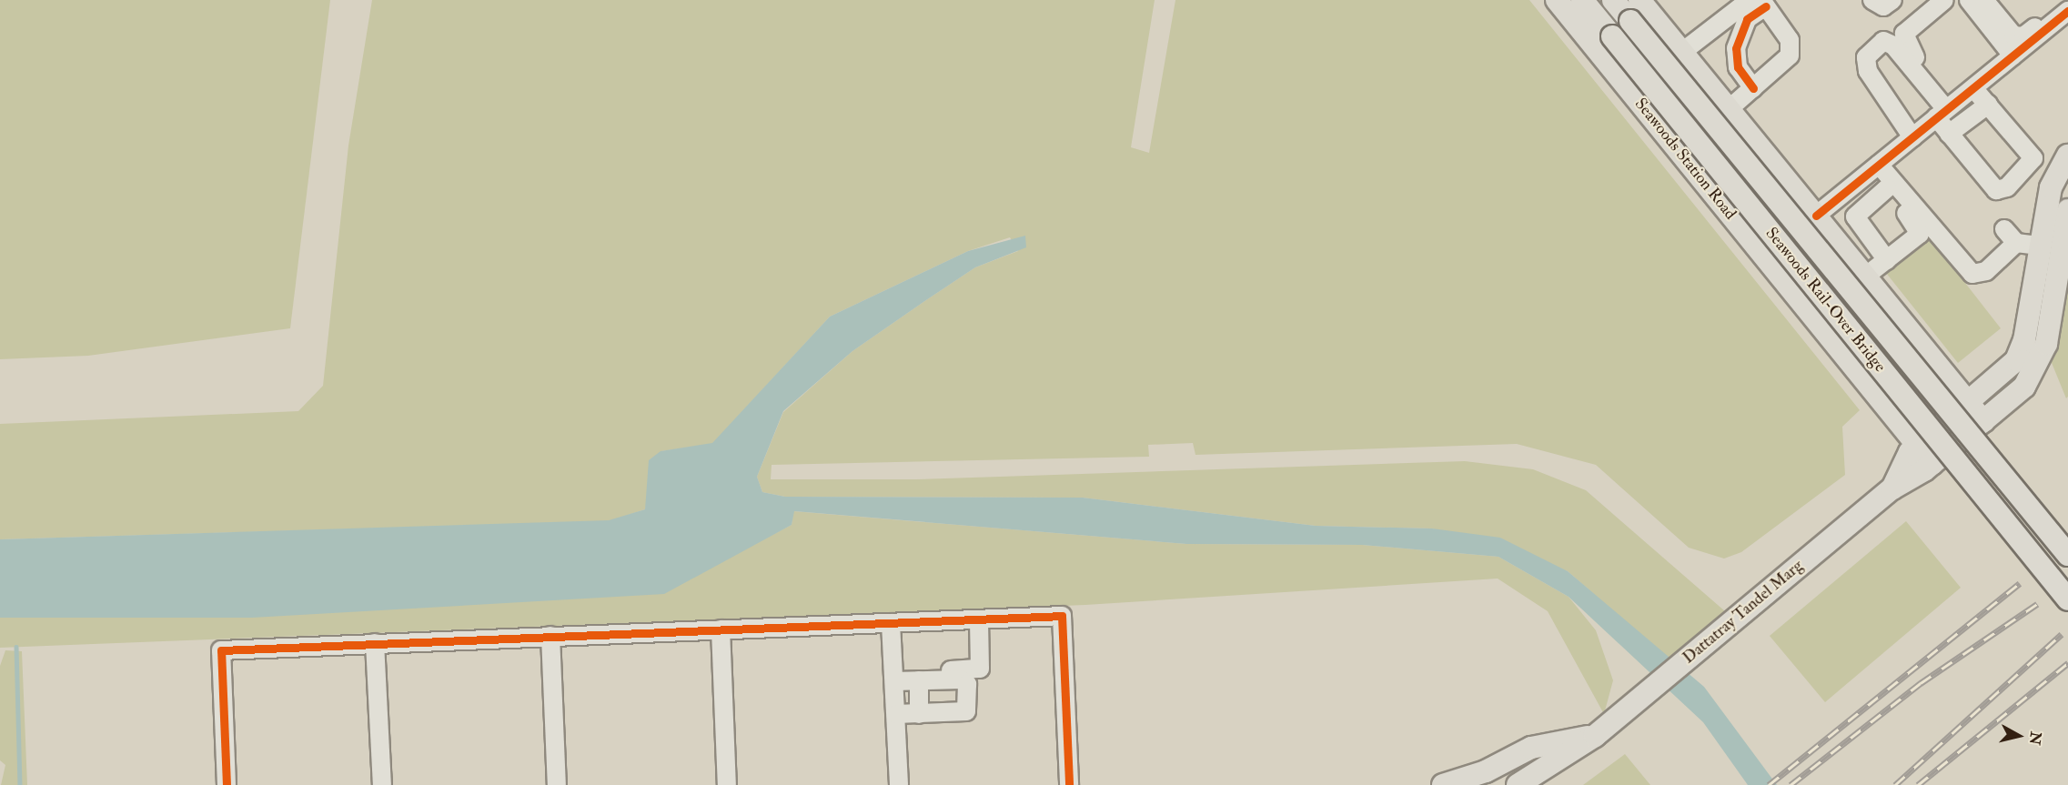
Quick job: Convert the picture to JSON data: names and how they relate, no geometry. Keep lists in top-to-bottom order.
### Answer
{
  "streets": {
    "main road": ["Seawoods Station Road", "Seawoods Rail-Over Bridge", "Dattatray Tandel Marg"]
  },
  "north": "right"
}
